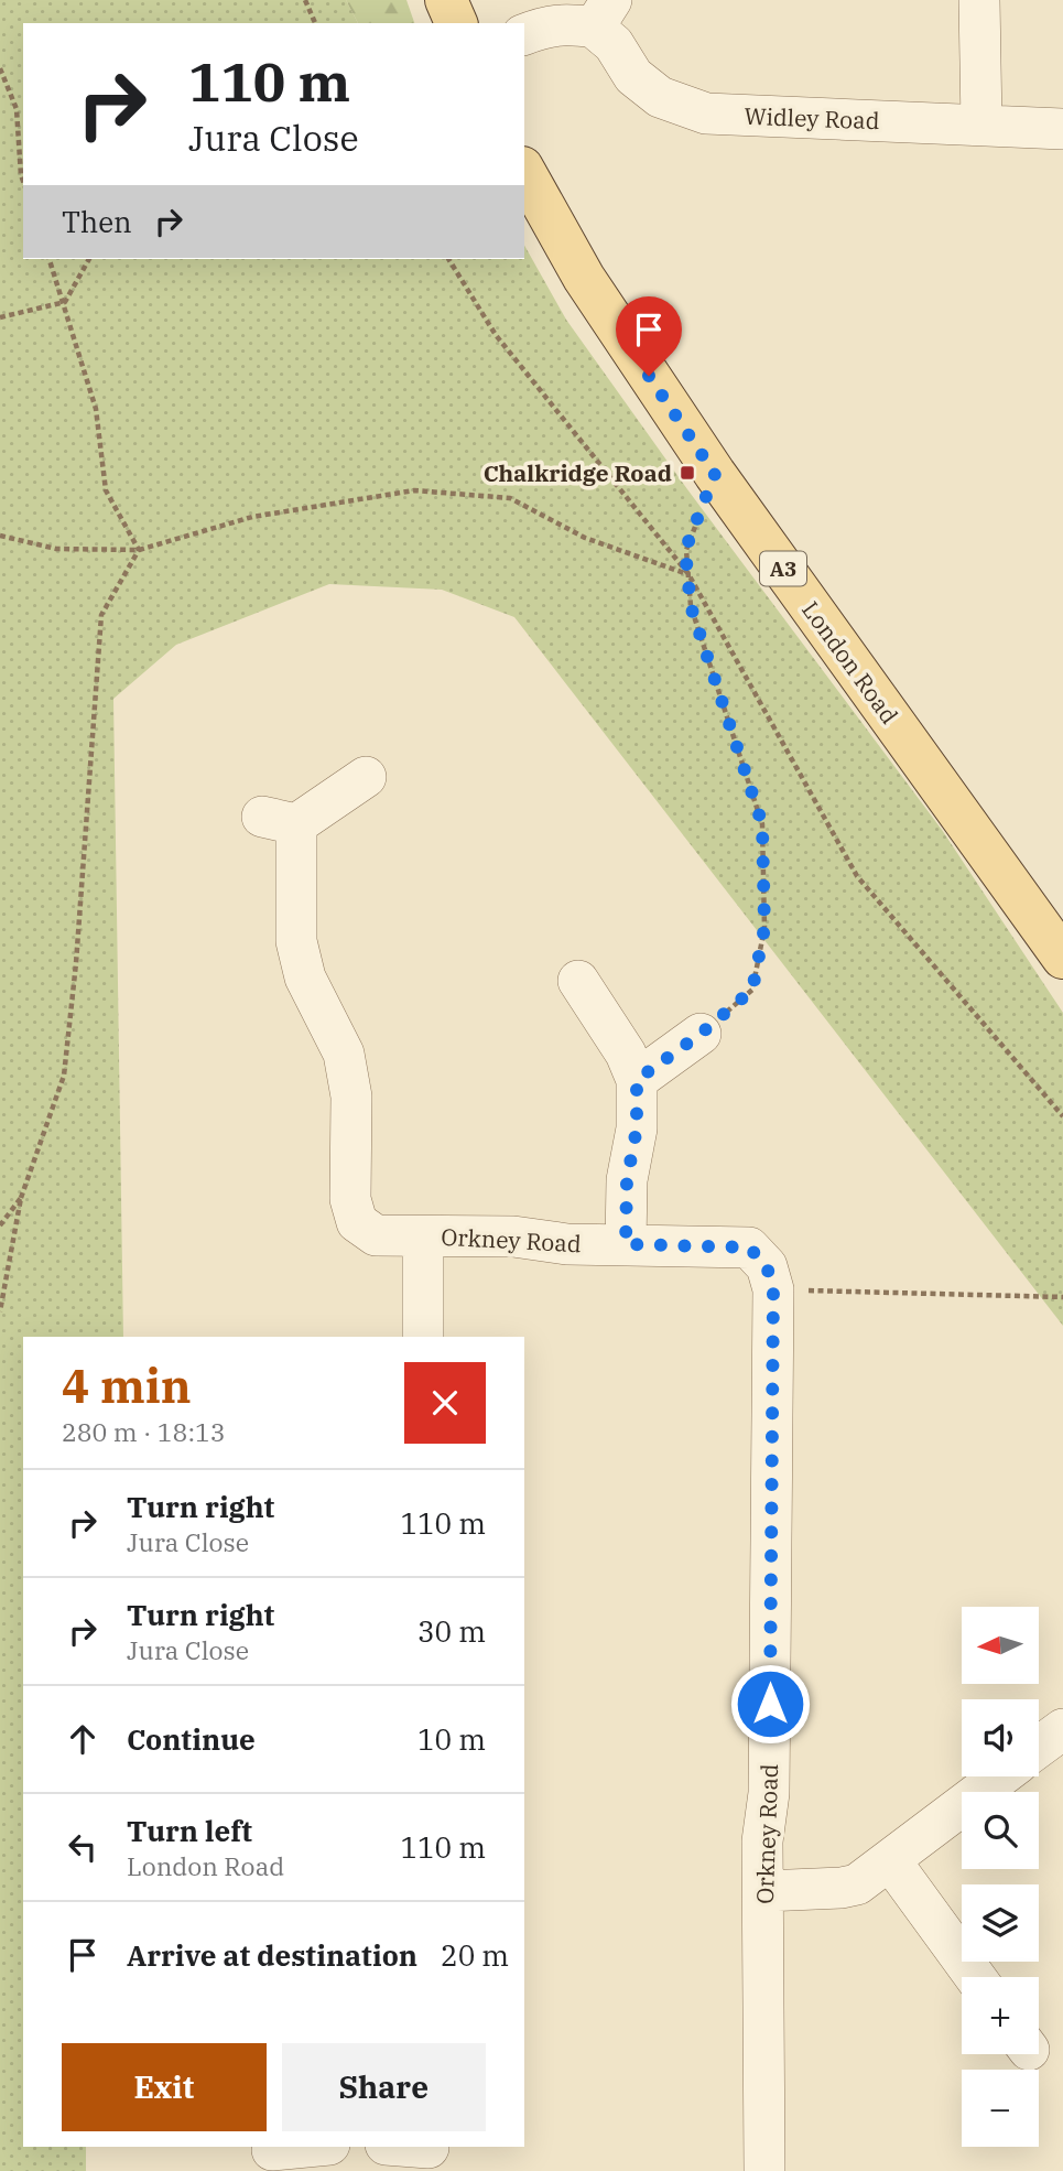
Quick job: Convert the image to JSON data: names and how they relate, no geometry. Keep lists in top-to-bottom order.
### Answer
{
  "streets": {
    "main road": ["A3", "London Road"],
    "street": ["Widley Road", "Orkney Road"]
  },
  "places": {
    "transit": ["Chalkridge Road"]
  },
  "north": "left",
  "page": {
    "turn": ["110 m", "Jura Close"],
    "then": "Then",
    "heading": ["4 min", "280 m · 18:13"],
    "list": [
      {
        "name": "Turn right",
        "note": "Jura Close",
        "value": "110 m"
      },
      {
        "name": "Turn right",
        "note": "Jura Close",
        "value": "30 m"
      },
      {
        "name": "Continue",
        "value": "10 m"
      },
      {
        "name": "Turn left",
        "note": "London Road",
        "value": "110 m"
      },
      {
        "name": "Arrive at destination",
        "value": "20 m"
      }
    ],
    "map_buttons": ["+", "−"],
    "buttons": ["Exit", "Share"]
  }
}
